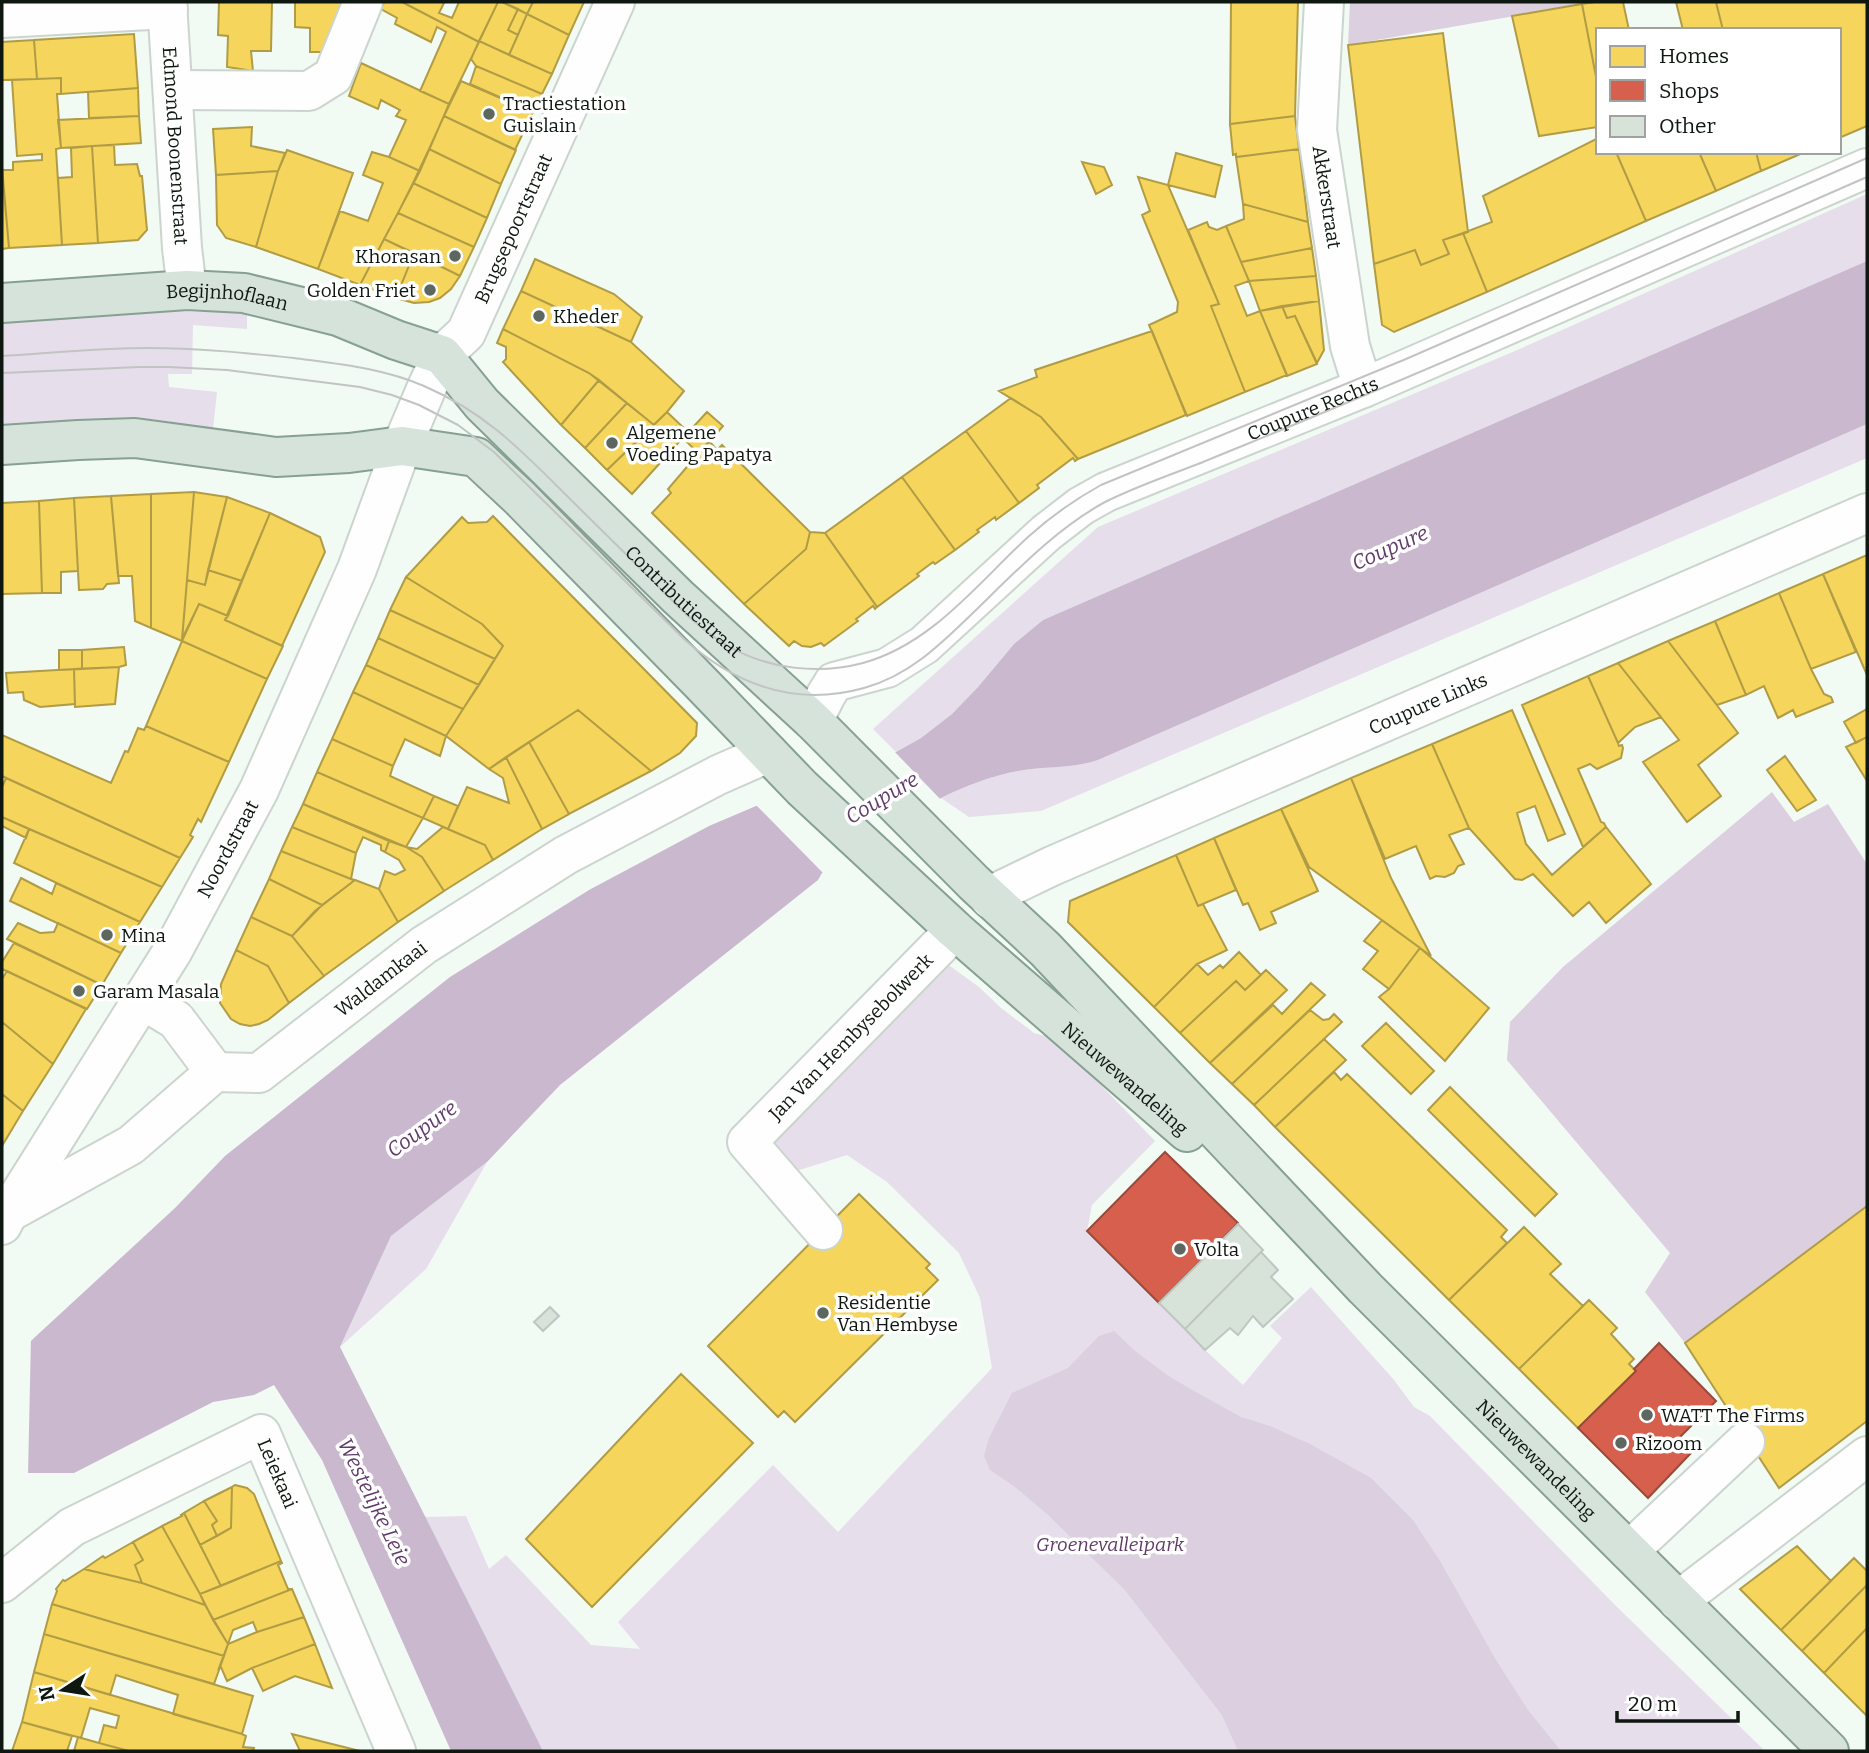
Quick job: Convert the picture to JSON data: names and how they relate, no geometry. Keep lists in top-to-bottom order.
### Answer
{
  "streets": {
    "main road": ["Begijnhoflaan", "Contributiestraat", "Nieuwewandeling"],
    "street": [
      "Edmond Boonenstraat",
      "Akkerstraat",
      "Brugsepoortstraat",
      "Coupure Rechts",
      "Coupure Links",
      "Noordstraat",
      "Waldamkaai",
      "Jan Van Hembysebolwerk",
      "Leiekaai"
    ]
  },
  "crossings": [
    ["Edmond Boonenstraat", "Begijnhoflaan"],
    ["Akkerstraat", "Coupure Rechts"],
    ["Brugsepoortstraat", "Begijnhoflaan"],
    ["Brugsepoortstraat", "Contributiestraat"],
    ["Brugsepoortstraat", "Noordstraat"],
    ["Begijnhoflaan", "Contributiestraat"],
    ["Coupure Rechts", "Contributiestraat"],
    ["Contributiestraat", "Nieuwewandeling"],
    ["Coupure Links", "Nieuwewandeling"],
    ["Waldamkaai", "Nieuwewandeling"],
    ["Jan Van Hembysebolwerk", "Nieuwewandeling"]
  ],
  "water": ["Coupure", "Westelijke Leie"],
  "parks": ["Groenevalleipark"],
  "places": [
    "Tractiestation Guislain",
    "Khorasan",
    "Golden Friet",
    "Kheder",
    "Algemene Voeding Papatya",
    "Mina",
    "Garam Masala",
    "Volta",
    "Residentie Van Hembyse",
    "WATT The Firms",
    "Rizoom"
  ],
  "legend": ["Homes", "Shops", "Other"],
  "scale_bar": "20 m",
  "north": "left"
}
